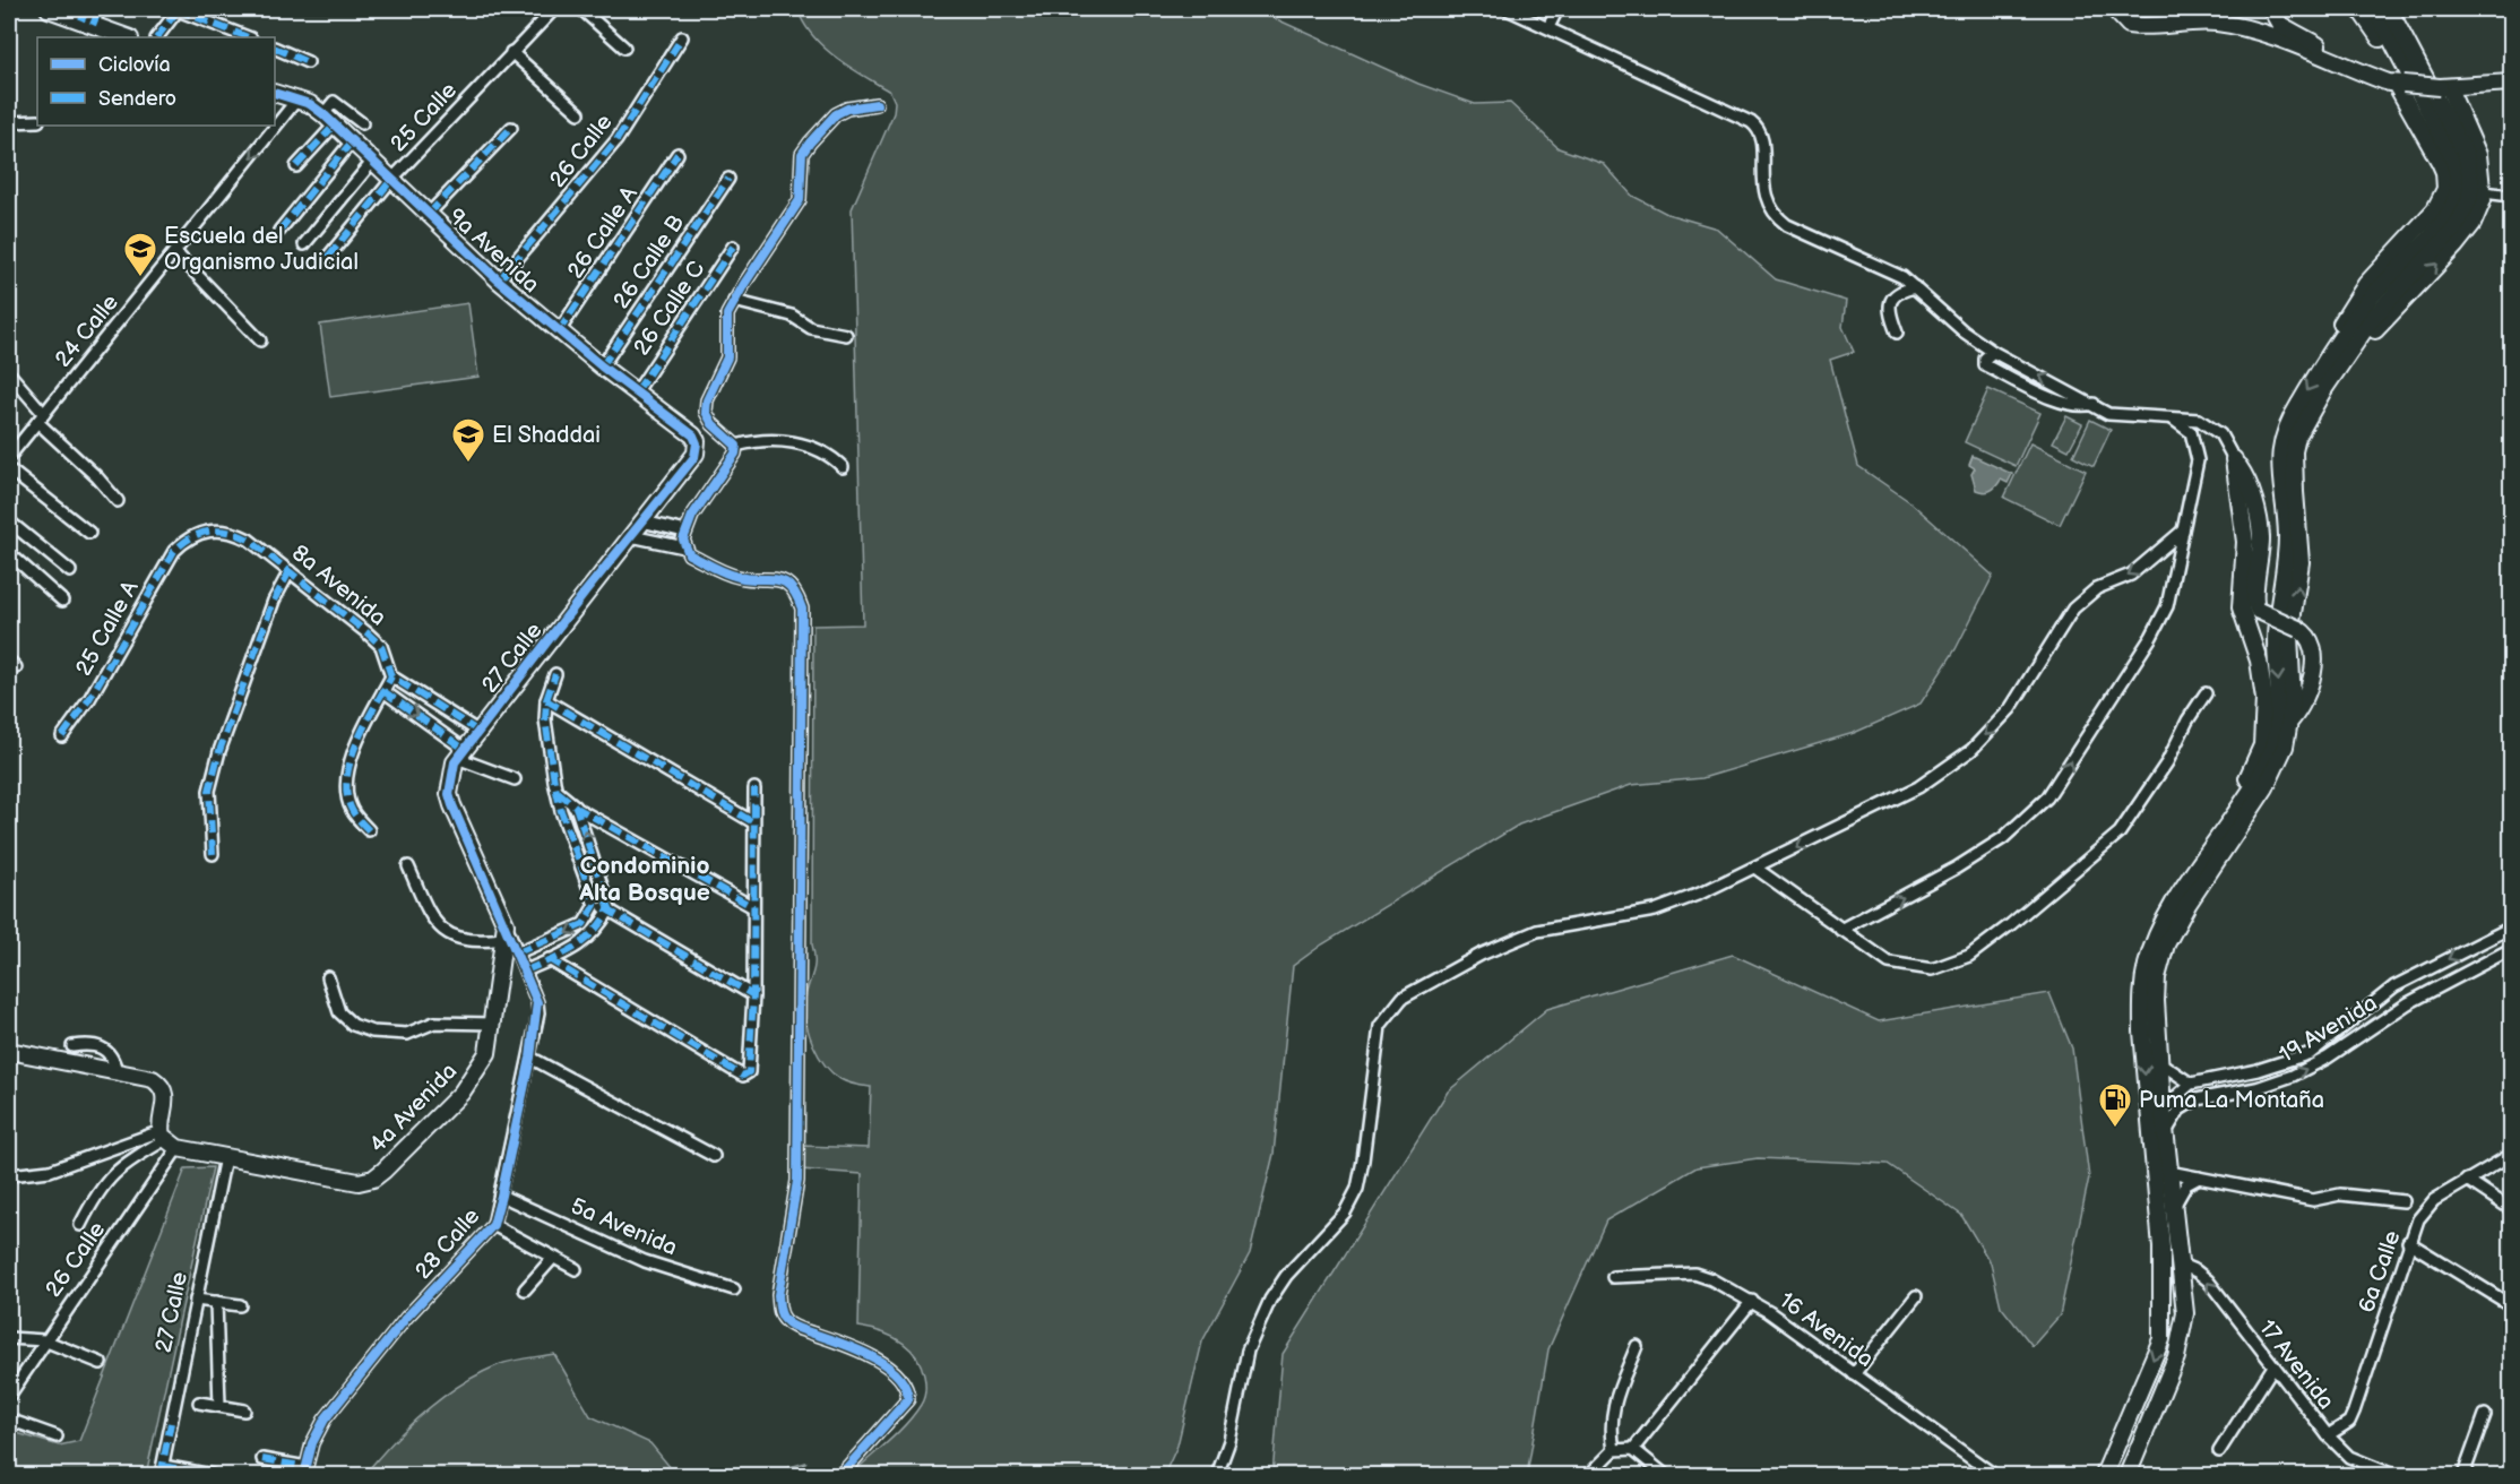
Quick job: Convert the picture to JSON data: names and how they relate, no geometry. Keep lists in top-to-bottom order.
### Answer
{
  "streets": {
    "main road": ["9a Avenida", "27 Calle", "4a Avenida"],
    "street": [
      "25 Calle",
      "26 Calle",
      "26 Calle A",
      "26 Calle B",
      "26 Calle C",
      "24 Calle",
      "8a Avenida",
      "25 Calle A",
      "19 Avenida",
      "5a Avenida",
      "28 Calle",
      "6a Calle",
      "16 Avenida",
      "17 Avenida"
    ]
  },
  "crossings": [
    ["25 Calle", "9a Avenida"],
    ["26 Calle", "9a Avenida"],
    ["26 Calle", "4a Avenida"],
    ["26 Calle A", "9a Avenida"],
    ["9a Avenida", "26 Calle B"],
    ["9a Avenida", "26 Calle C"],
    ["9a Avenida", "24 Calle"],
    ["9a Avenida", "27 Calle"],
    ["8a Avenida", "25 Calle A"],
    ["27 Calle", "4a Avenida"],
    ["27 Calle", "28 Calle"],
    ["4a Avenida", "28 Calle"],
    ["5a Avenida", "28 Calle"],
    ["6a Calle", "17 Avenida"]
  ],
  "one_way": ["17 Avenida"],
  "districts": ["Condominio Alta Bosque"],
  "places": {
    "school or university": ["Escuela del Organismo Judicial", "El Shaddai"],
    "fuel station": ["Puma La Montaña"]
  },
  "legend": ["Ciclovía", "Sendero"]
}
